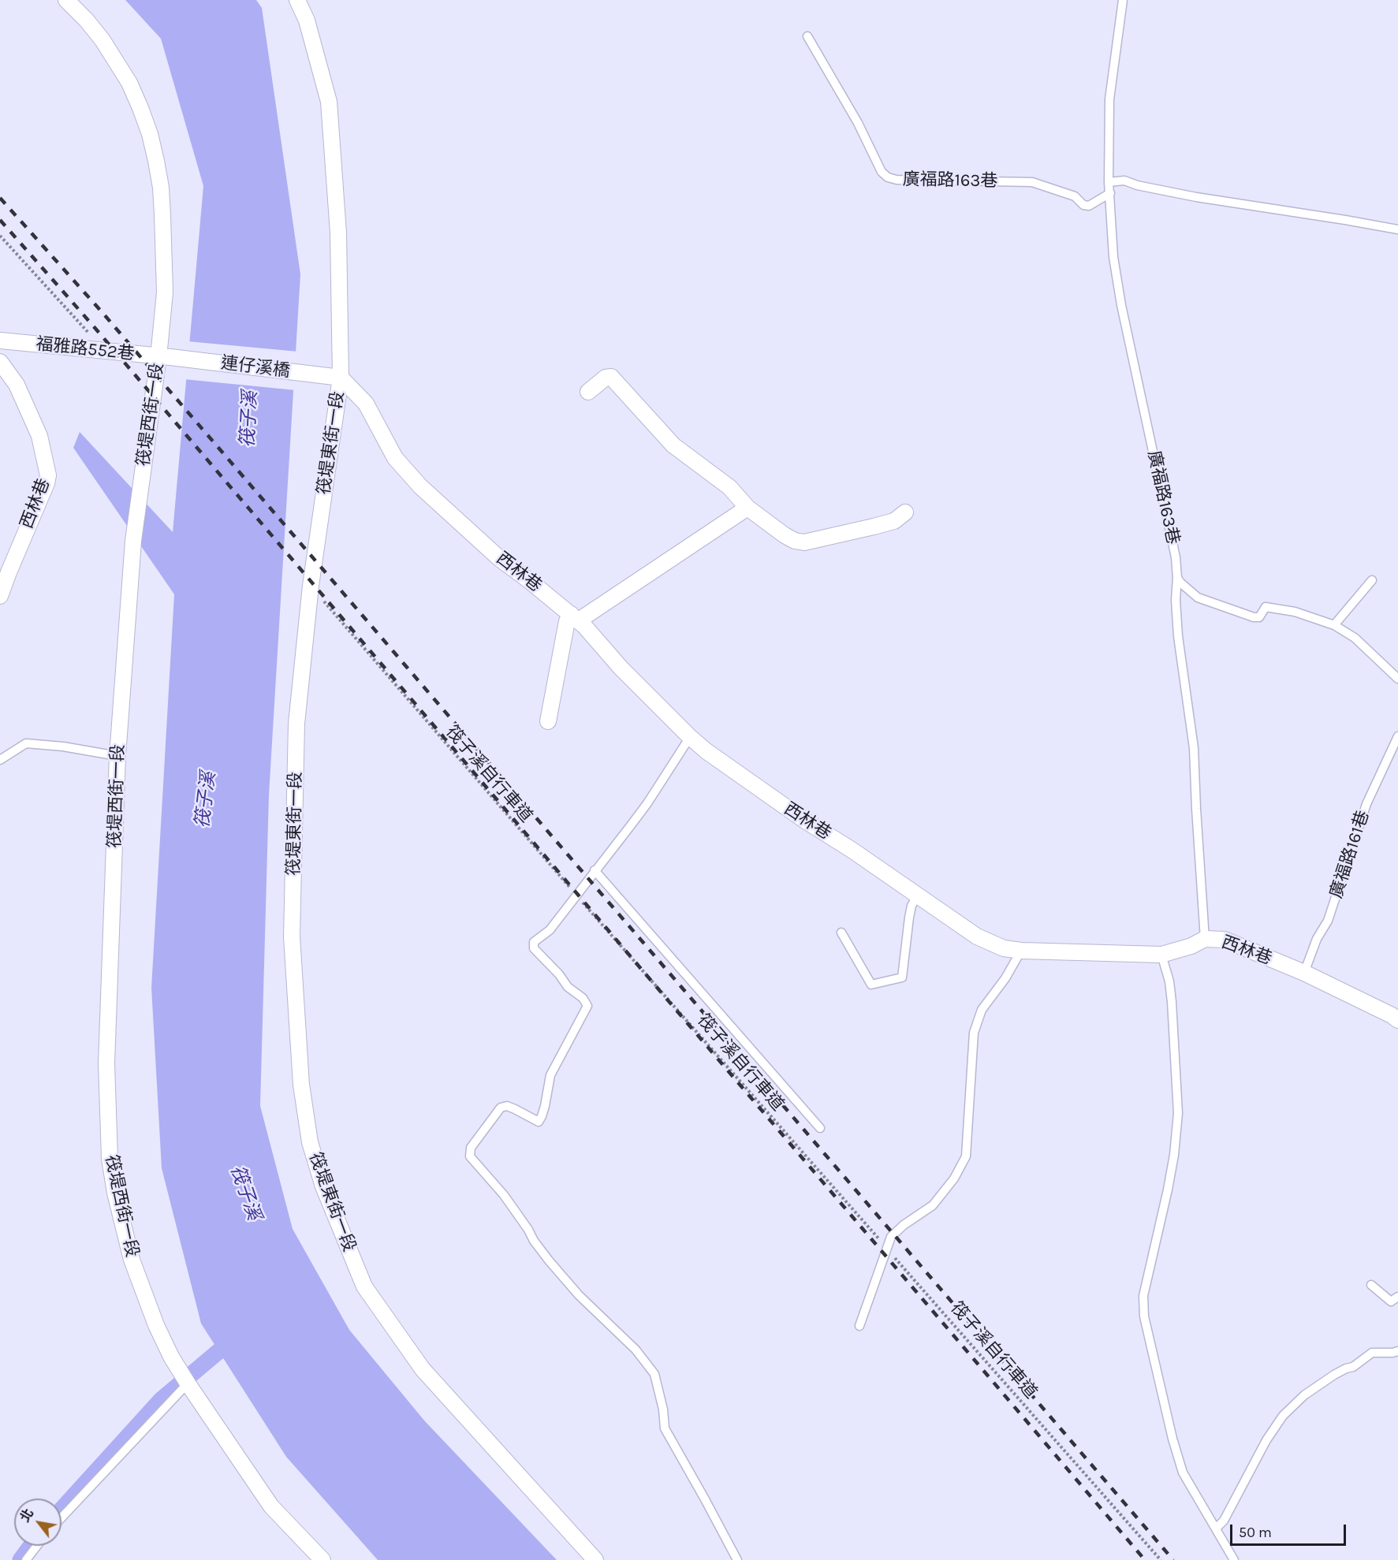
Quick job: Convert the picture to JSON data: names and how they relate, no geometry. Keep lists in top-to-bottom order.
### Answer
{
  "streets": {
    "street": [
      "福雅路552巷",
      "連仔溪橋",
      "筏堤西街一段",
      "筏堤東街一段",
      "西林巷"
    ],
    "lane": ["廣福路163巷", "廣福路161巷"],
    "path": ["筏子溪自行車道"]
  },
  "crossings": [
    ["廣福路163巷", "西林巷"],
    ["福雅路552巷", "連仔溪橋"],
    ["福雅路552巷", "筏堤西街一段"],
    ["連仔溪橋", "筏堤西街一段"],
    ["連仔溪橋", "筏堤東街一段"],
    ["連仔溪橋", "西林巷"],
    ["筏堤東街一段", "西林巷"],
    ["筏堤東街一段", "筏子溪自行車道"],
    ["西林巷", "廣福路161巷"]
  ],
  "water": ["筏子溪"],
  "scale_bar": "50 m",
  "north": "top left"
}
